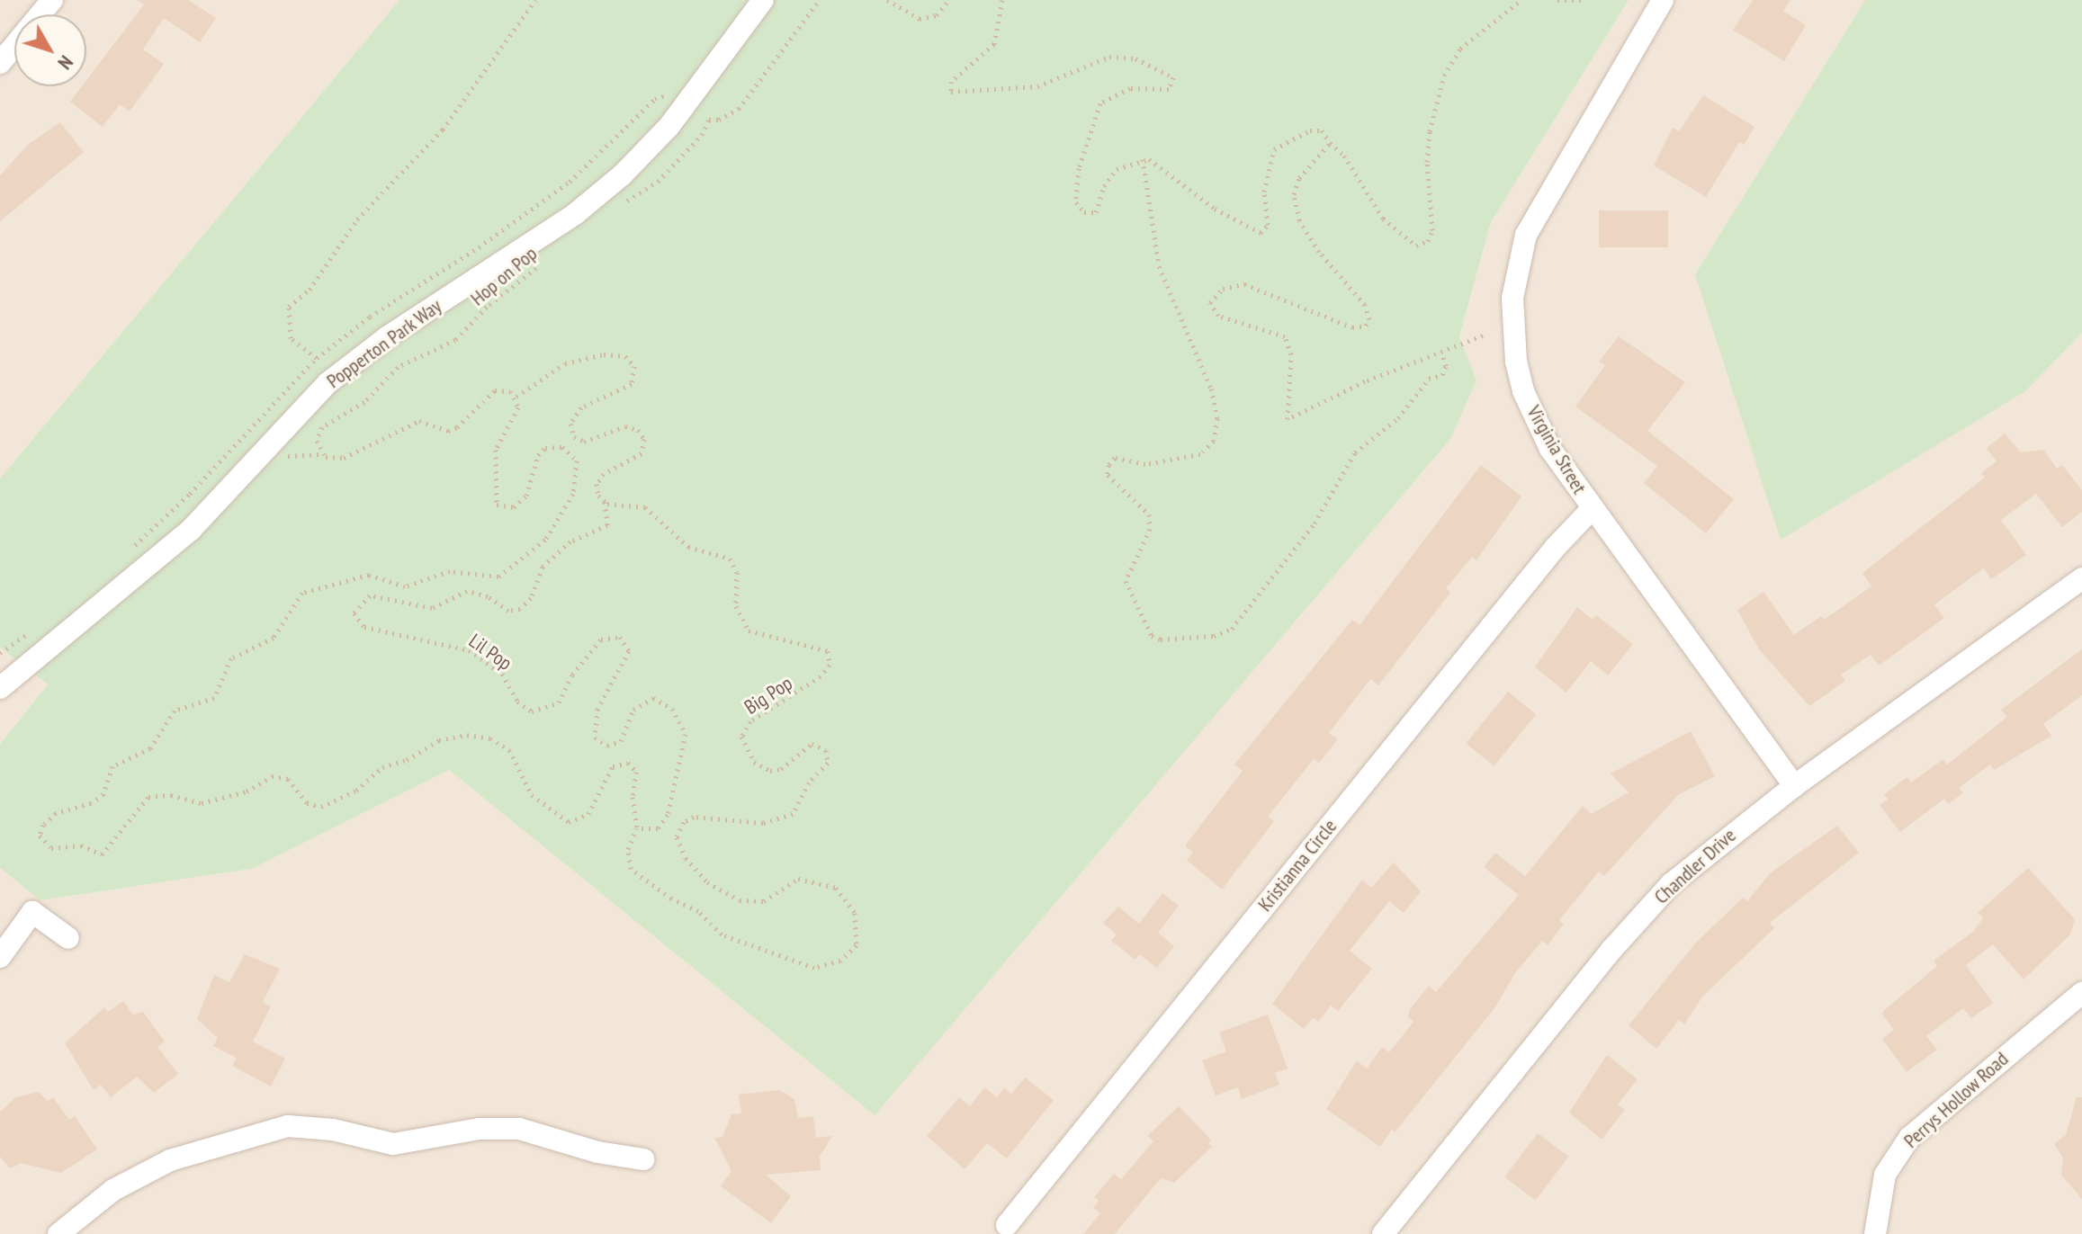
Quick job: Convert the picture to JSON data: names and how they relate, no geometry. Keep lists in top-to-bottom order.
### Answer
{
  "streets": {
    "street": [
      "Popperton Park Way",
      "Virginia Street",
      "Kristianna Circle",
      "Chandler Drive",
      "Perrys Hollow Road"
    ],
    "path": ["Hop on Pop", "Lil Pop", "Big Pop"]
  },
  "crossings": [
    ["Virginia Street", "Kristianna Circle"],
    ["Virginia Street", "Chandler Drive"],
    ["Lil Pop", "Big Pop"]
  ],
  "north": "bottom right"
}
